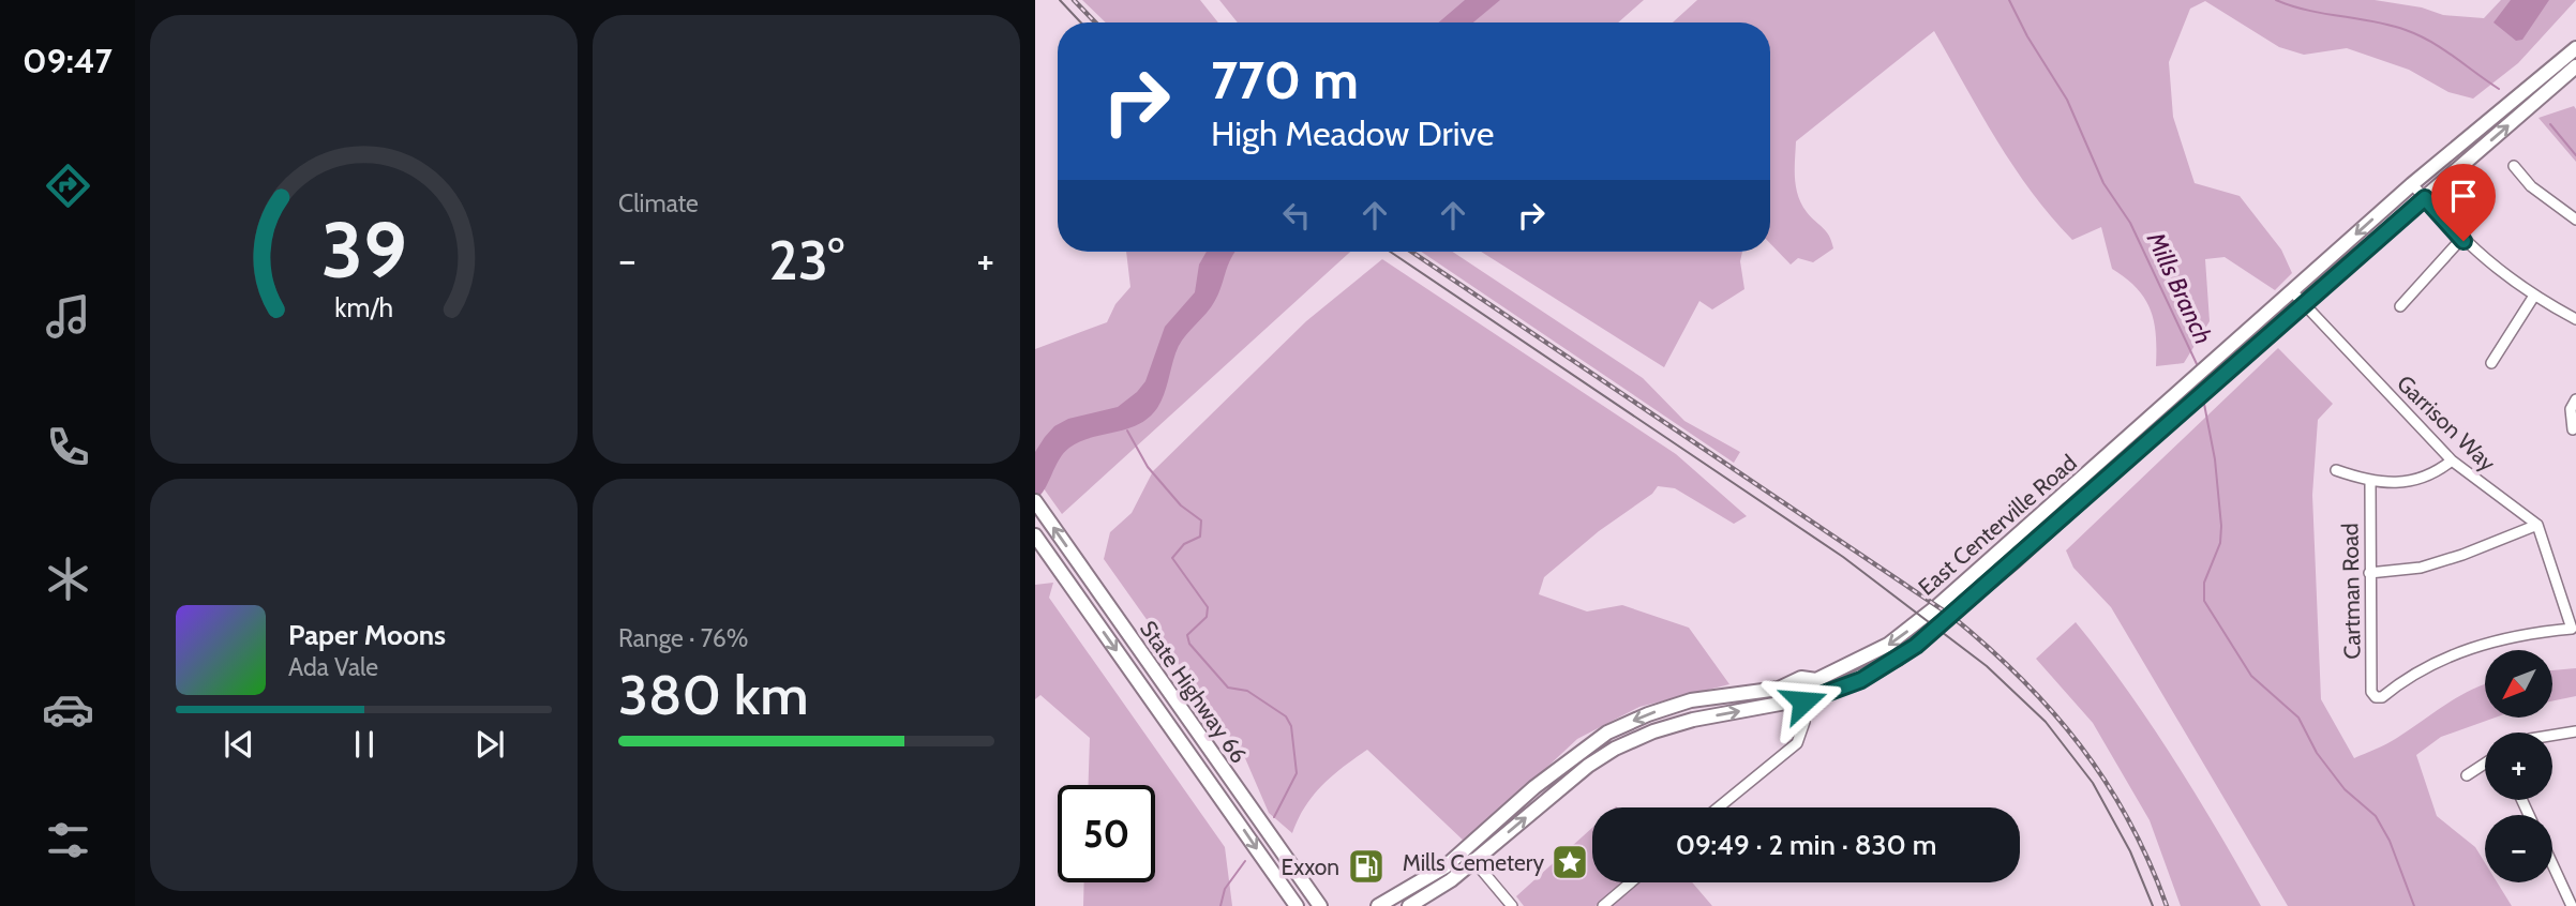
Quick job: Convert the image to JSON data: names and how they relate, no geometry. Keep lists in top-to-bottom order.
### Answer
{
  "streets": {
    "main road": ["East Centerville Road", "State Highway 66"],
    "street": ["Garrison Way", "Cartman Road"]
  },
  "crossings": [
    ["Garrison Way", "East Centerville Road"],
    ["Garrison Way", "Cartman Road"]
  ],
  "water": ["Mills Branch"],
  "places": {
    "place": ["Mills Cemetery"],
    "fuel station": ["Exxon"]
  },
  "north": "bottom left",
  "page": {
    "tabs": "09:47",
    "tile": [
      "Climate",
      ["Range · 76%", "380 km"]
    ],
    "turn": ["770 m", "High Meadow Drive"],
    "heat": ["−", "23°", "+"],
    "song": ["Paper Moons", "Ada Vale"],
    "map_buttons": ["+", "−"],
    "limit": "50",
    "trip": "09:49 · 2 min · 830 m",
    "gauge": ["39", "km/h"]
  }
}
